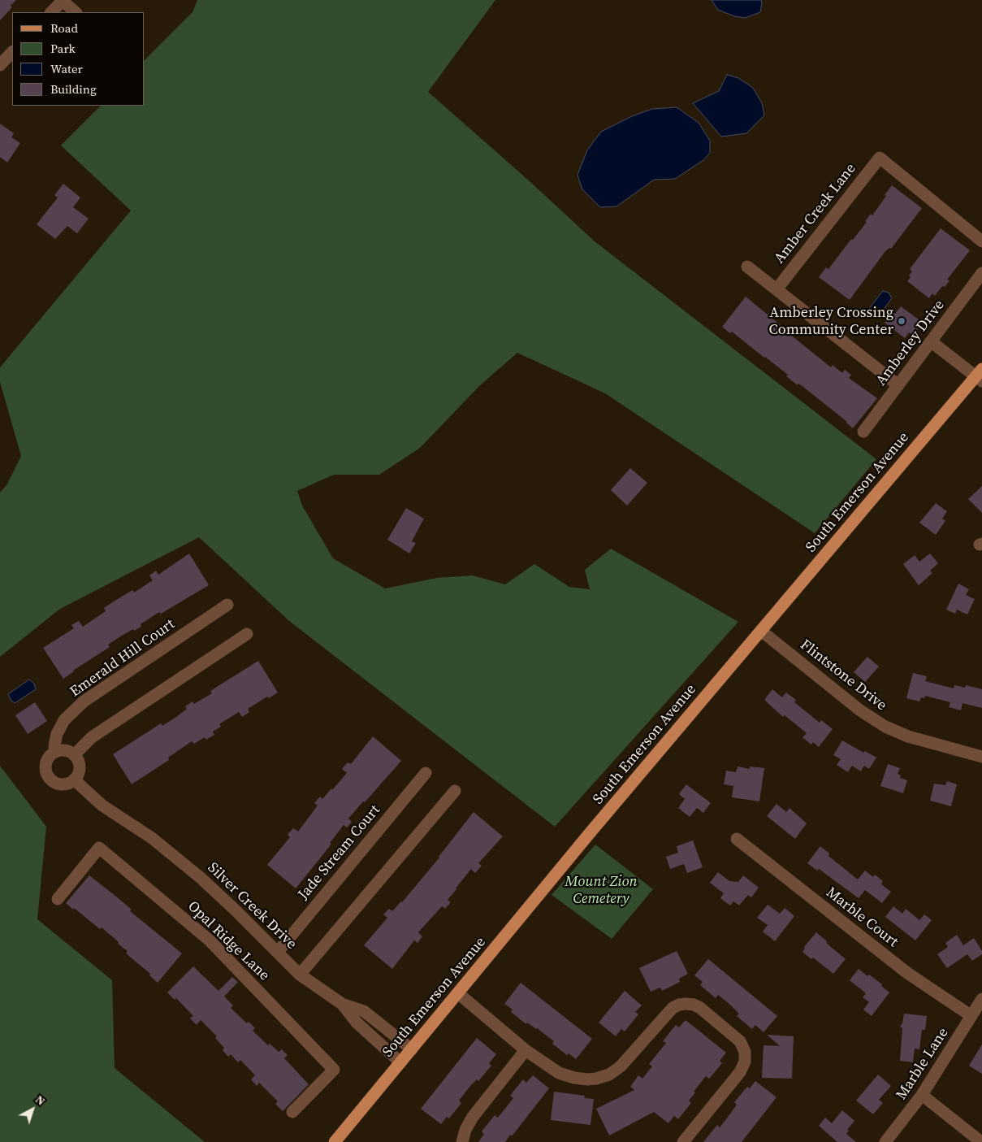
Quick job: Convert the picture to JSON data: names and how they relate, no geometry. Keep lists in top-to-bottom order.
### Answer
{
  "streets": {
    "main road": ["South Emerson Avenue"],
    "street": [
      "Amber Creek Lane",
      "Amberley Drive",
      "Emerald Hill Court",
      "Flintstone Drive",
      "Jade Stream Court",
      "Silver Creek Drive",
      "Marble Court",
      "Opal Ridge Lane",
      "Marble Lane"
    ]
  },
  "crossings": [
    ["South Emerson Avenue", "Flintstone Drive"],
    ["South Emerson Avenue", "Silver Creek Drive"],
    ["Emerald Hill Court", "Silver Creek Drive"],
    ["Jade Stream Court", "Silver Creek Drive"],
    ["Marble Court", "Marble Lane"]
  ],
  "parks": ["Mount Zion Cemetery"],
  "places": ["Amberley Crossing Community Center"],
  "legend": [
    "Road",
    "Park",
    "Water",
    "Building"
  ],
  "north": "top right"
}
